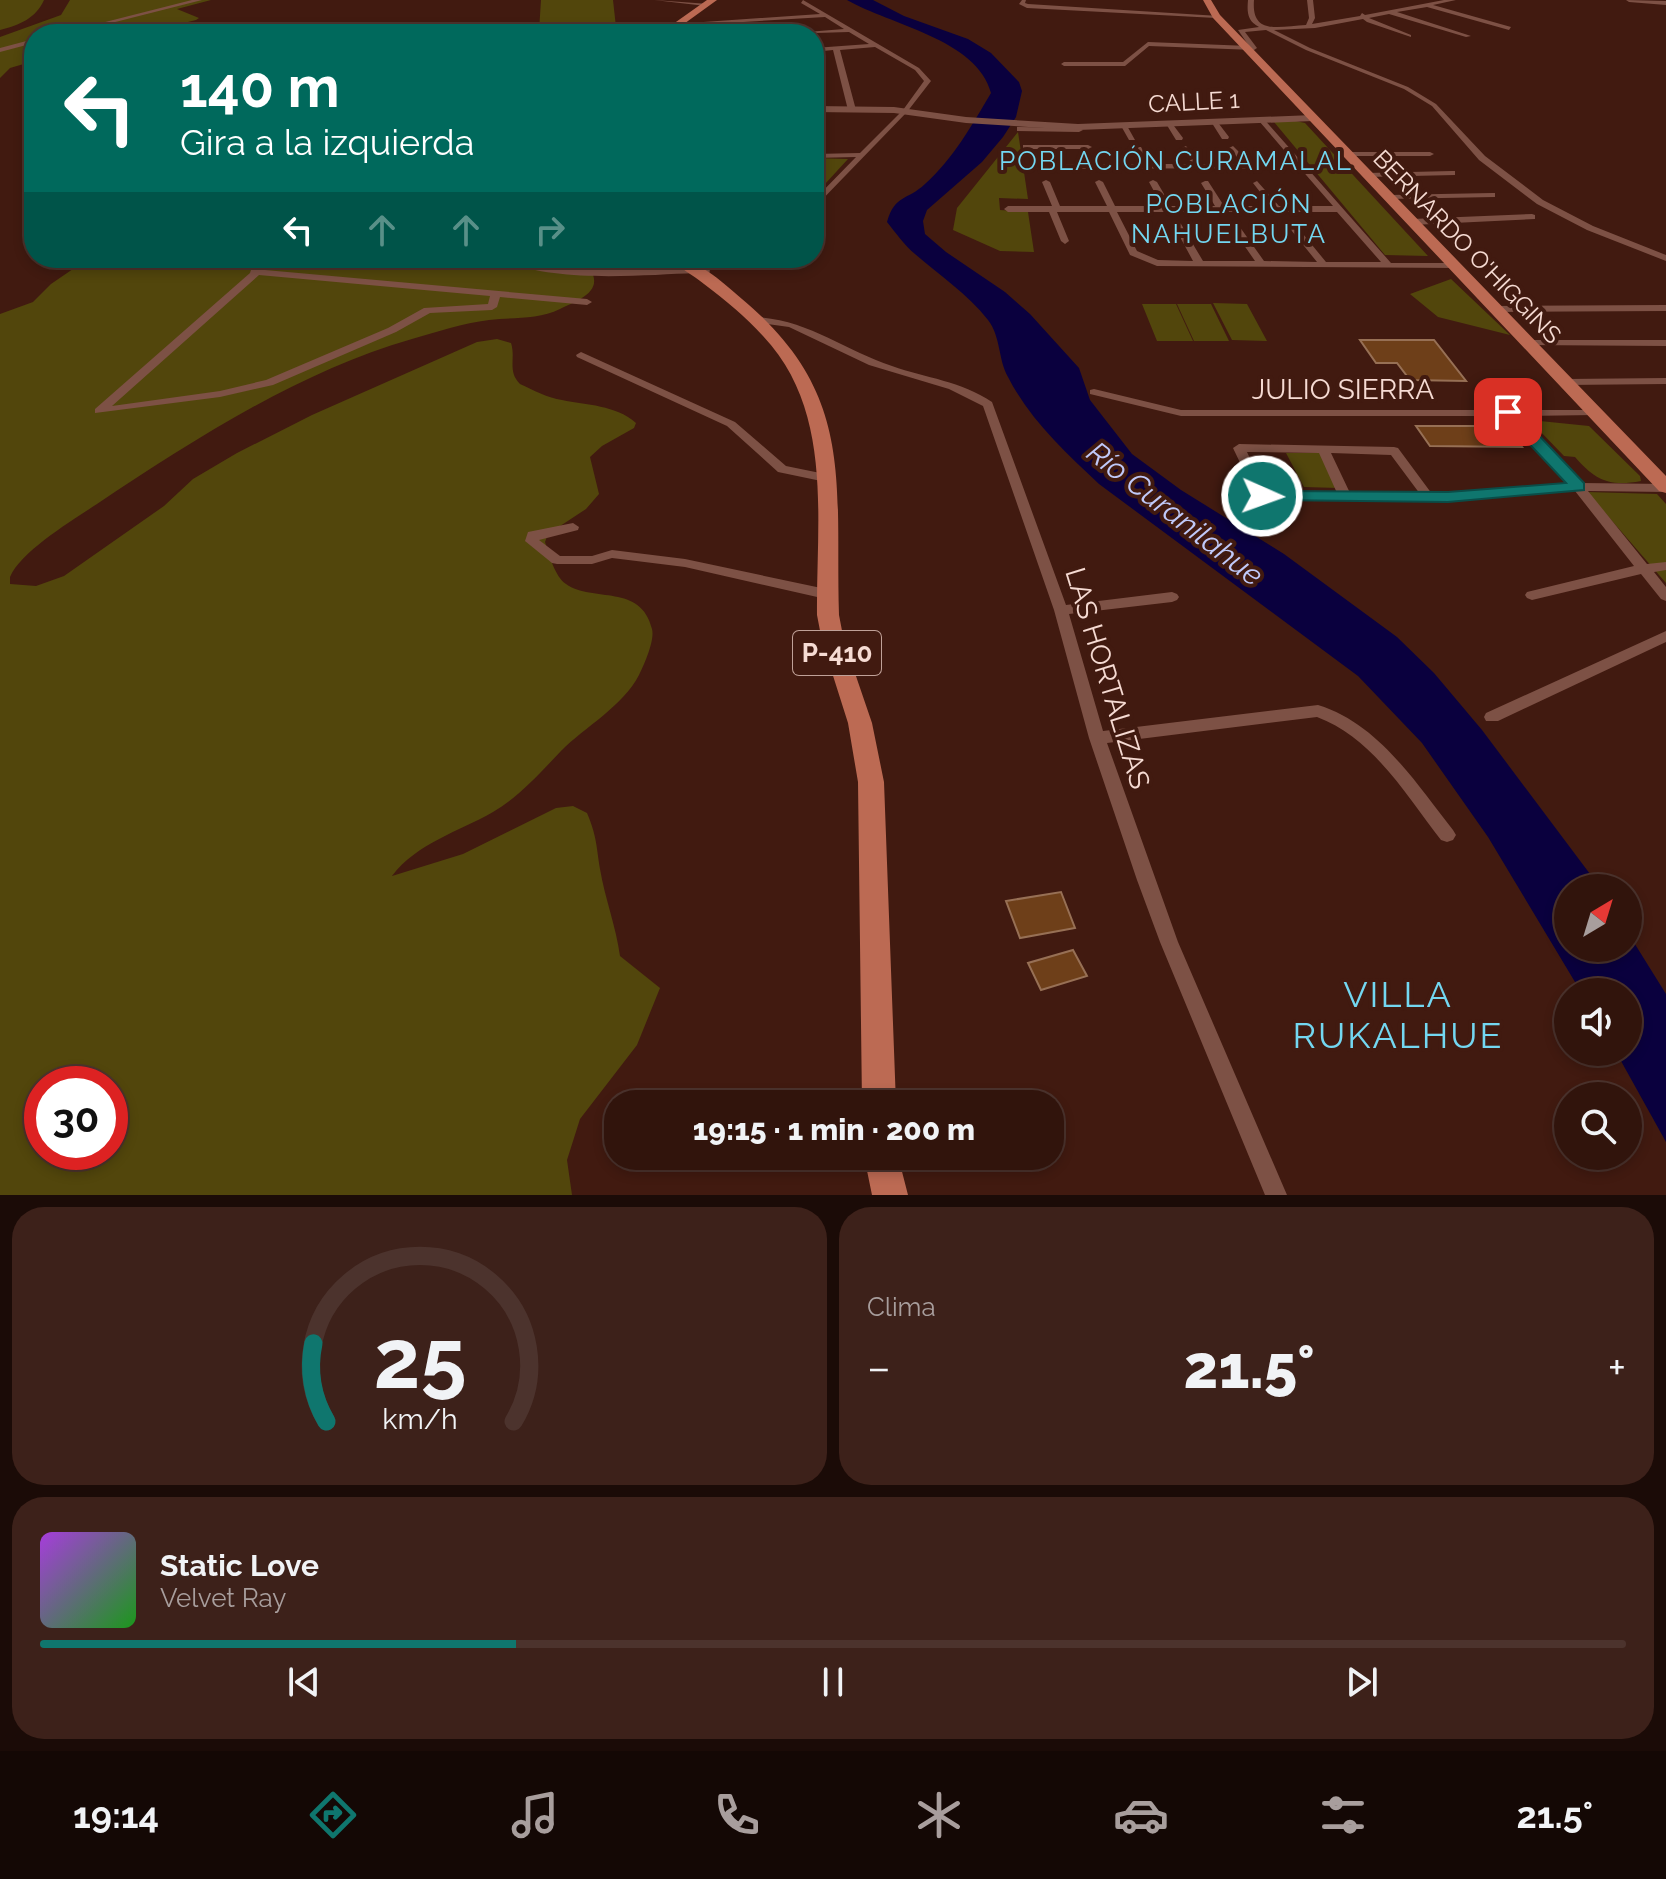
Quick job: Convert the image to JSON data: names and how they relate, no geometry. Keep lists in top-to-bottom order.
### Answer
{
  "streets": {
    "main road": ["BERNARDO O'HIGGINS", "P-410"],
    "street": ["CALLE 1", "JULIO SIERRA", "LAS HORTALIZAS"]
  },
  "crossings": [
    ["CALLE 1", "BERNARDO O'HIGGINS"],
    ["BERNARDO O'HIGGINS", "JULIO SIERRA"],
    ["P-410", "LAS HORTALIZAS"]
  ],
  "districts": ["POBLACIÓN CURAMALAL", "POBLACIÓN NAHUELBUTA", "VILLA RUKALHUE"],
  "water": ["Río Curanilahue"],
  "north": "top right",
  "page": {
    "turn": ["140 m", "Gira a la izquierda"],
    "limit": "30",
    "trip": "19:15 · 1 min · 200 m",
    "tile": "Clima",
    "heat": ["−", "21.5°", "+"],
    "song": ["Static Love", "Velvet Ray"],
    "tabs": ["19:14", "21.5°"],
    "gauge": ["25", "km/h"]
  }
}
